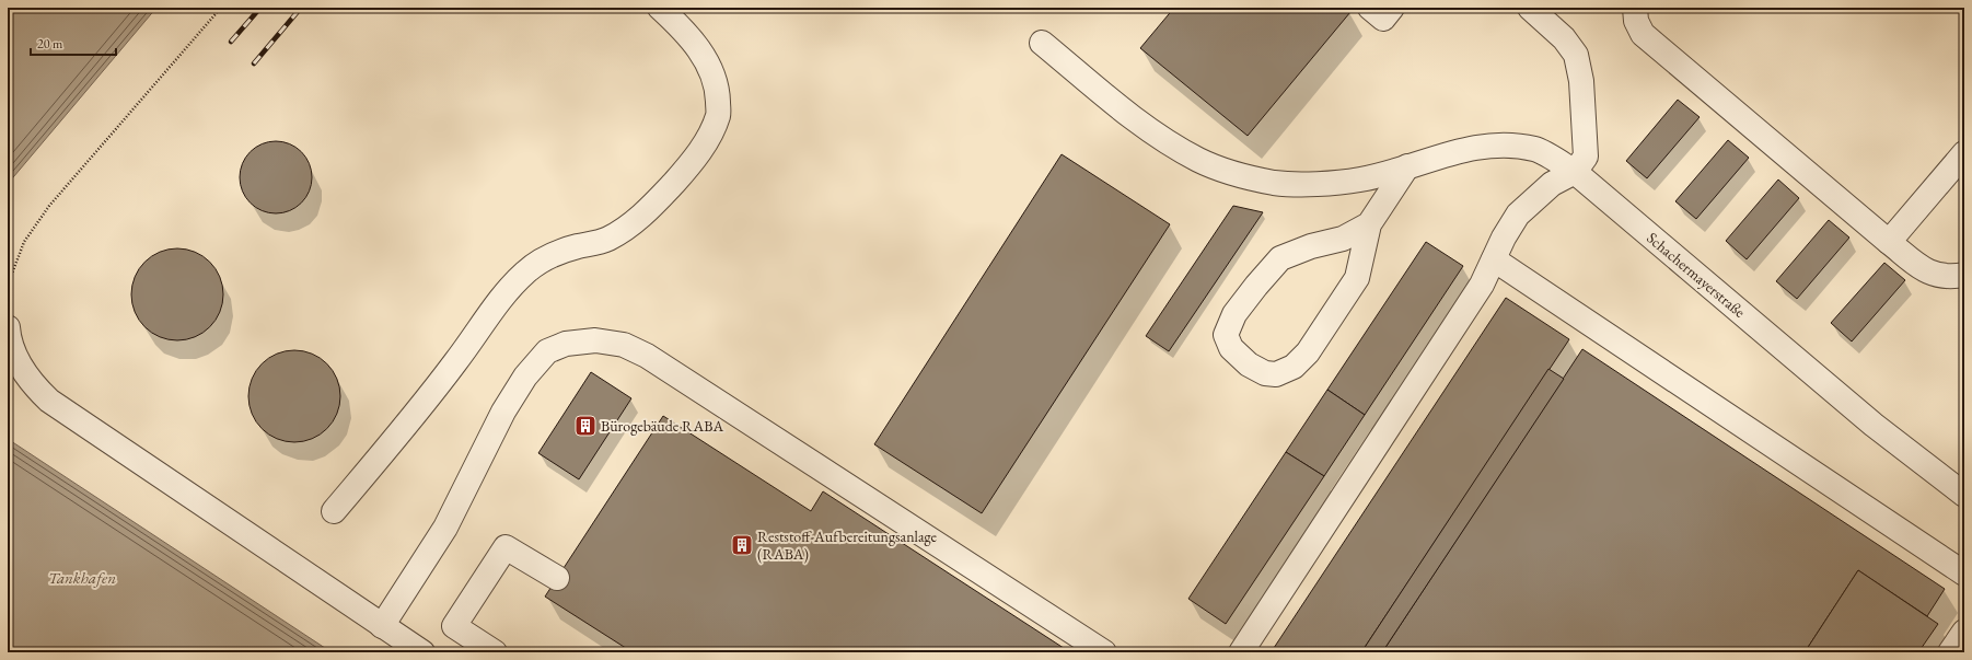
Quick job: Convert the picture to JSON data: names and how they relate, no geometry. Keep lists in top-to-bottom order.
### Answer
{
  "streets": {
    "street": ["Schachermayerstraße"]
  },
  "water": ["Tankhafen"],
  "places": {
    "building": ["Bürogebäude RABA", "Reststoff-Aufbereitungsanlage (RABA)"]
  },
  "scale_bar": "20 m"
}
